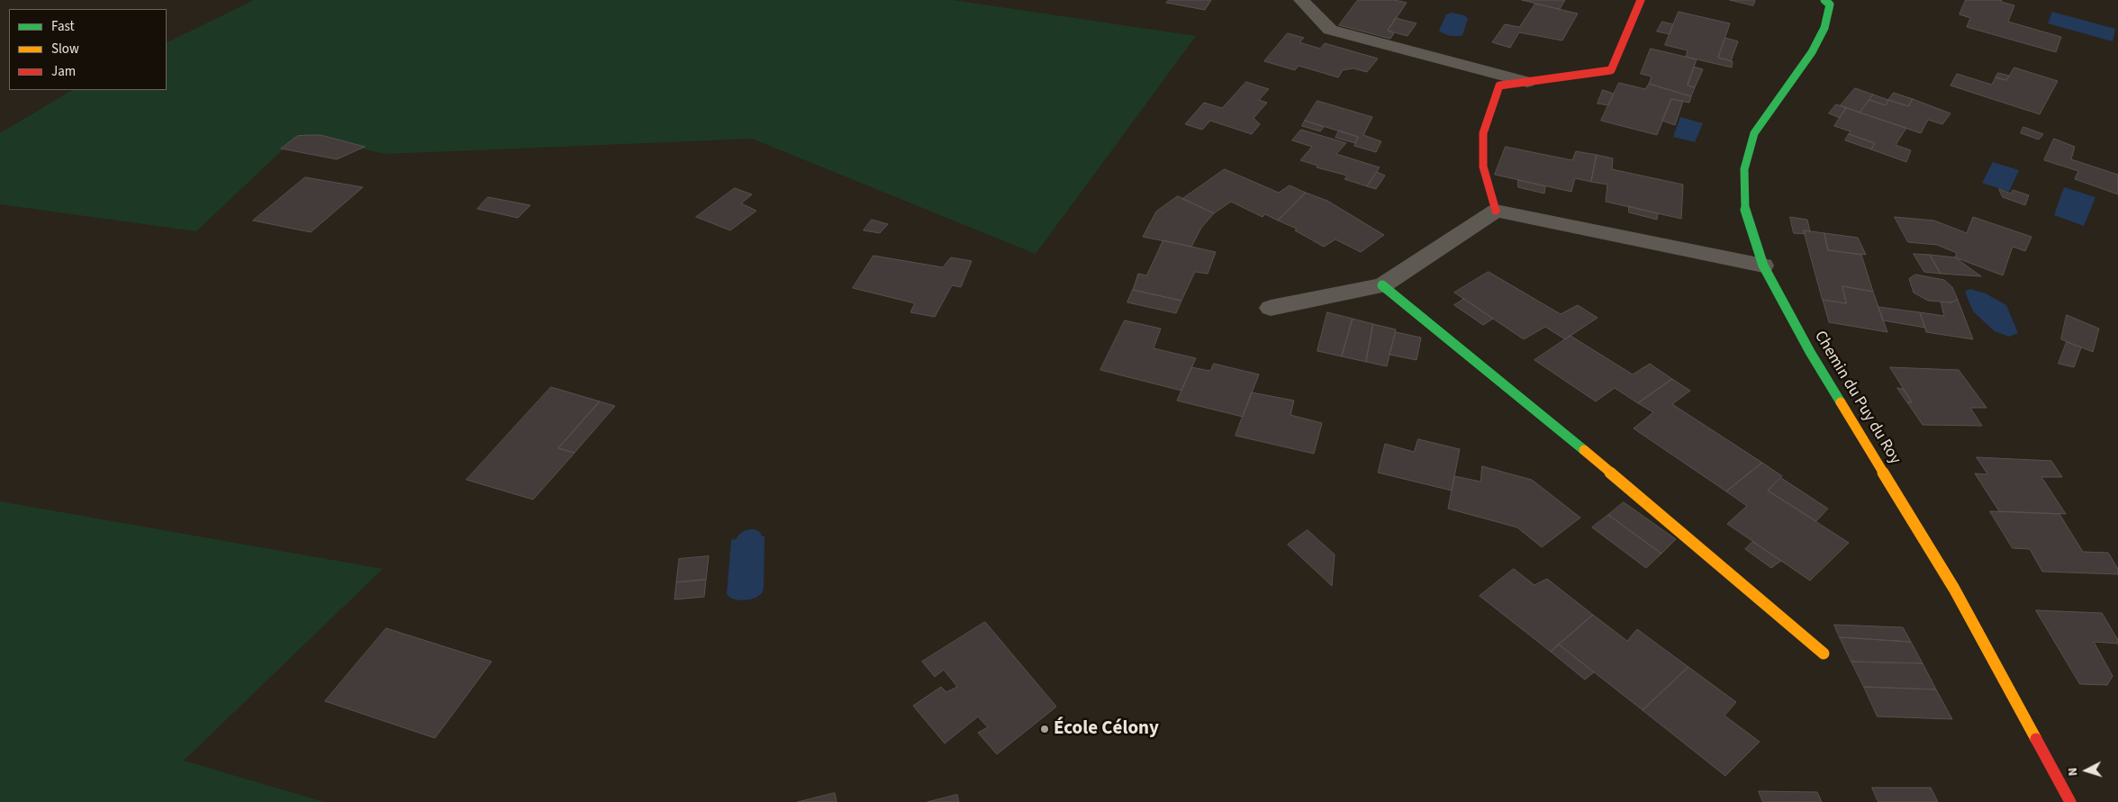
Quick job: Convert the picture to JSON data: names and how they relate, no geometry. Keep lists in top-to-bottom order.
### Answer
{
  "streets": {
    "street": ["Chemin du Puy du Roy"]
  },
  "places": ["École Célony"],
  "legend": ["Fast", "Slow", "Jam"],
  "north": "left"
}
